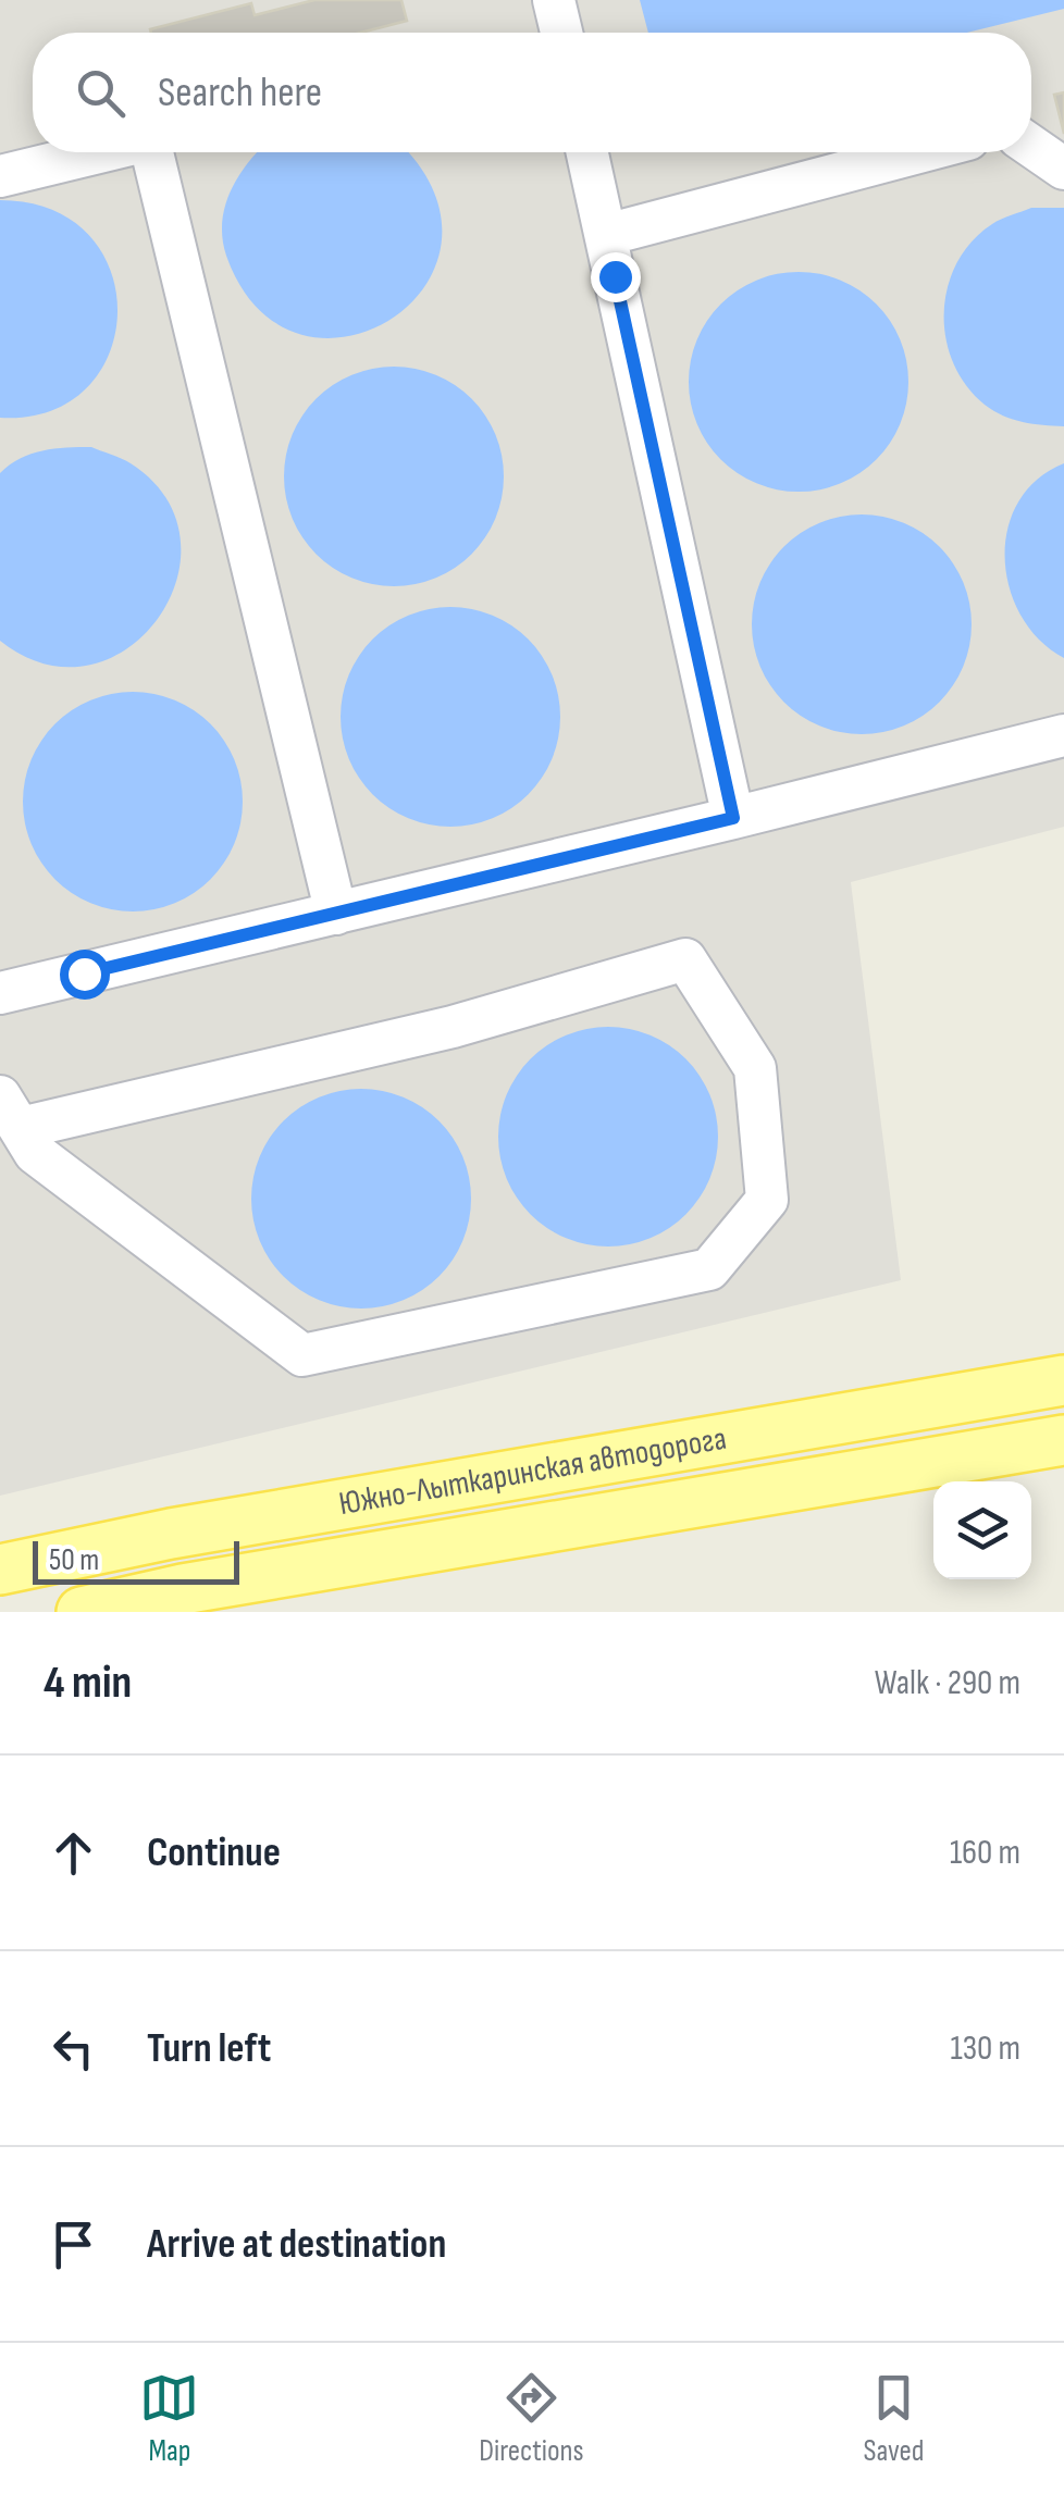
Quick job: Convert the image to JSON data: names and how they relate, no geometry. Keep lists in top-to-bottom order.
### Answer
{
  "streets": {
    "main road": ["Южно-Лыткаринская автодорога"]
  },
  "scale_bar": "50 m",
  "page": {
    "search": "Search here",
    "scale": "50 m",
    "heading": ["4 min", "Walk · 290 m"],
    "list": [
      ["Continue", "160 m"],
      ["Turn left", "130 m"],
      "Arrive at destination"
    ],
    "nav": ["Map", "Directions", "Saved"]
  }
}
